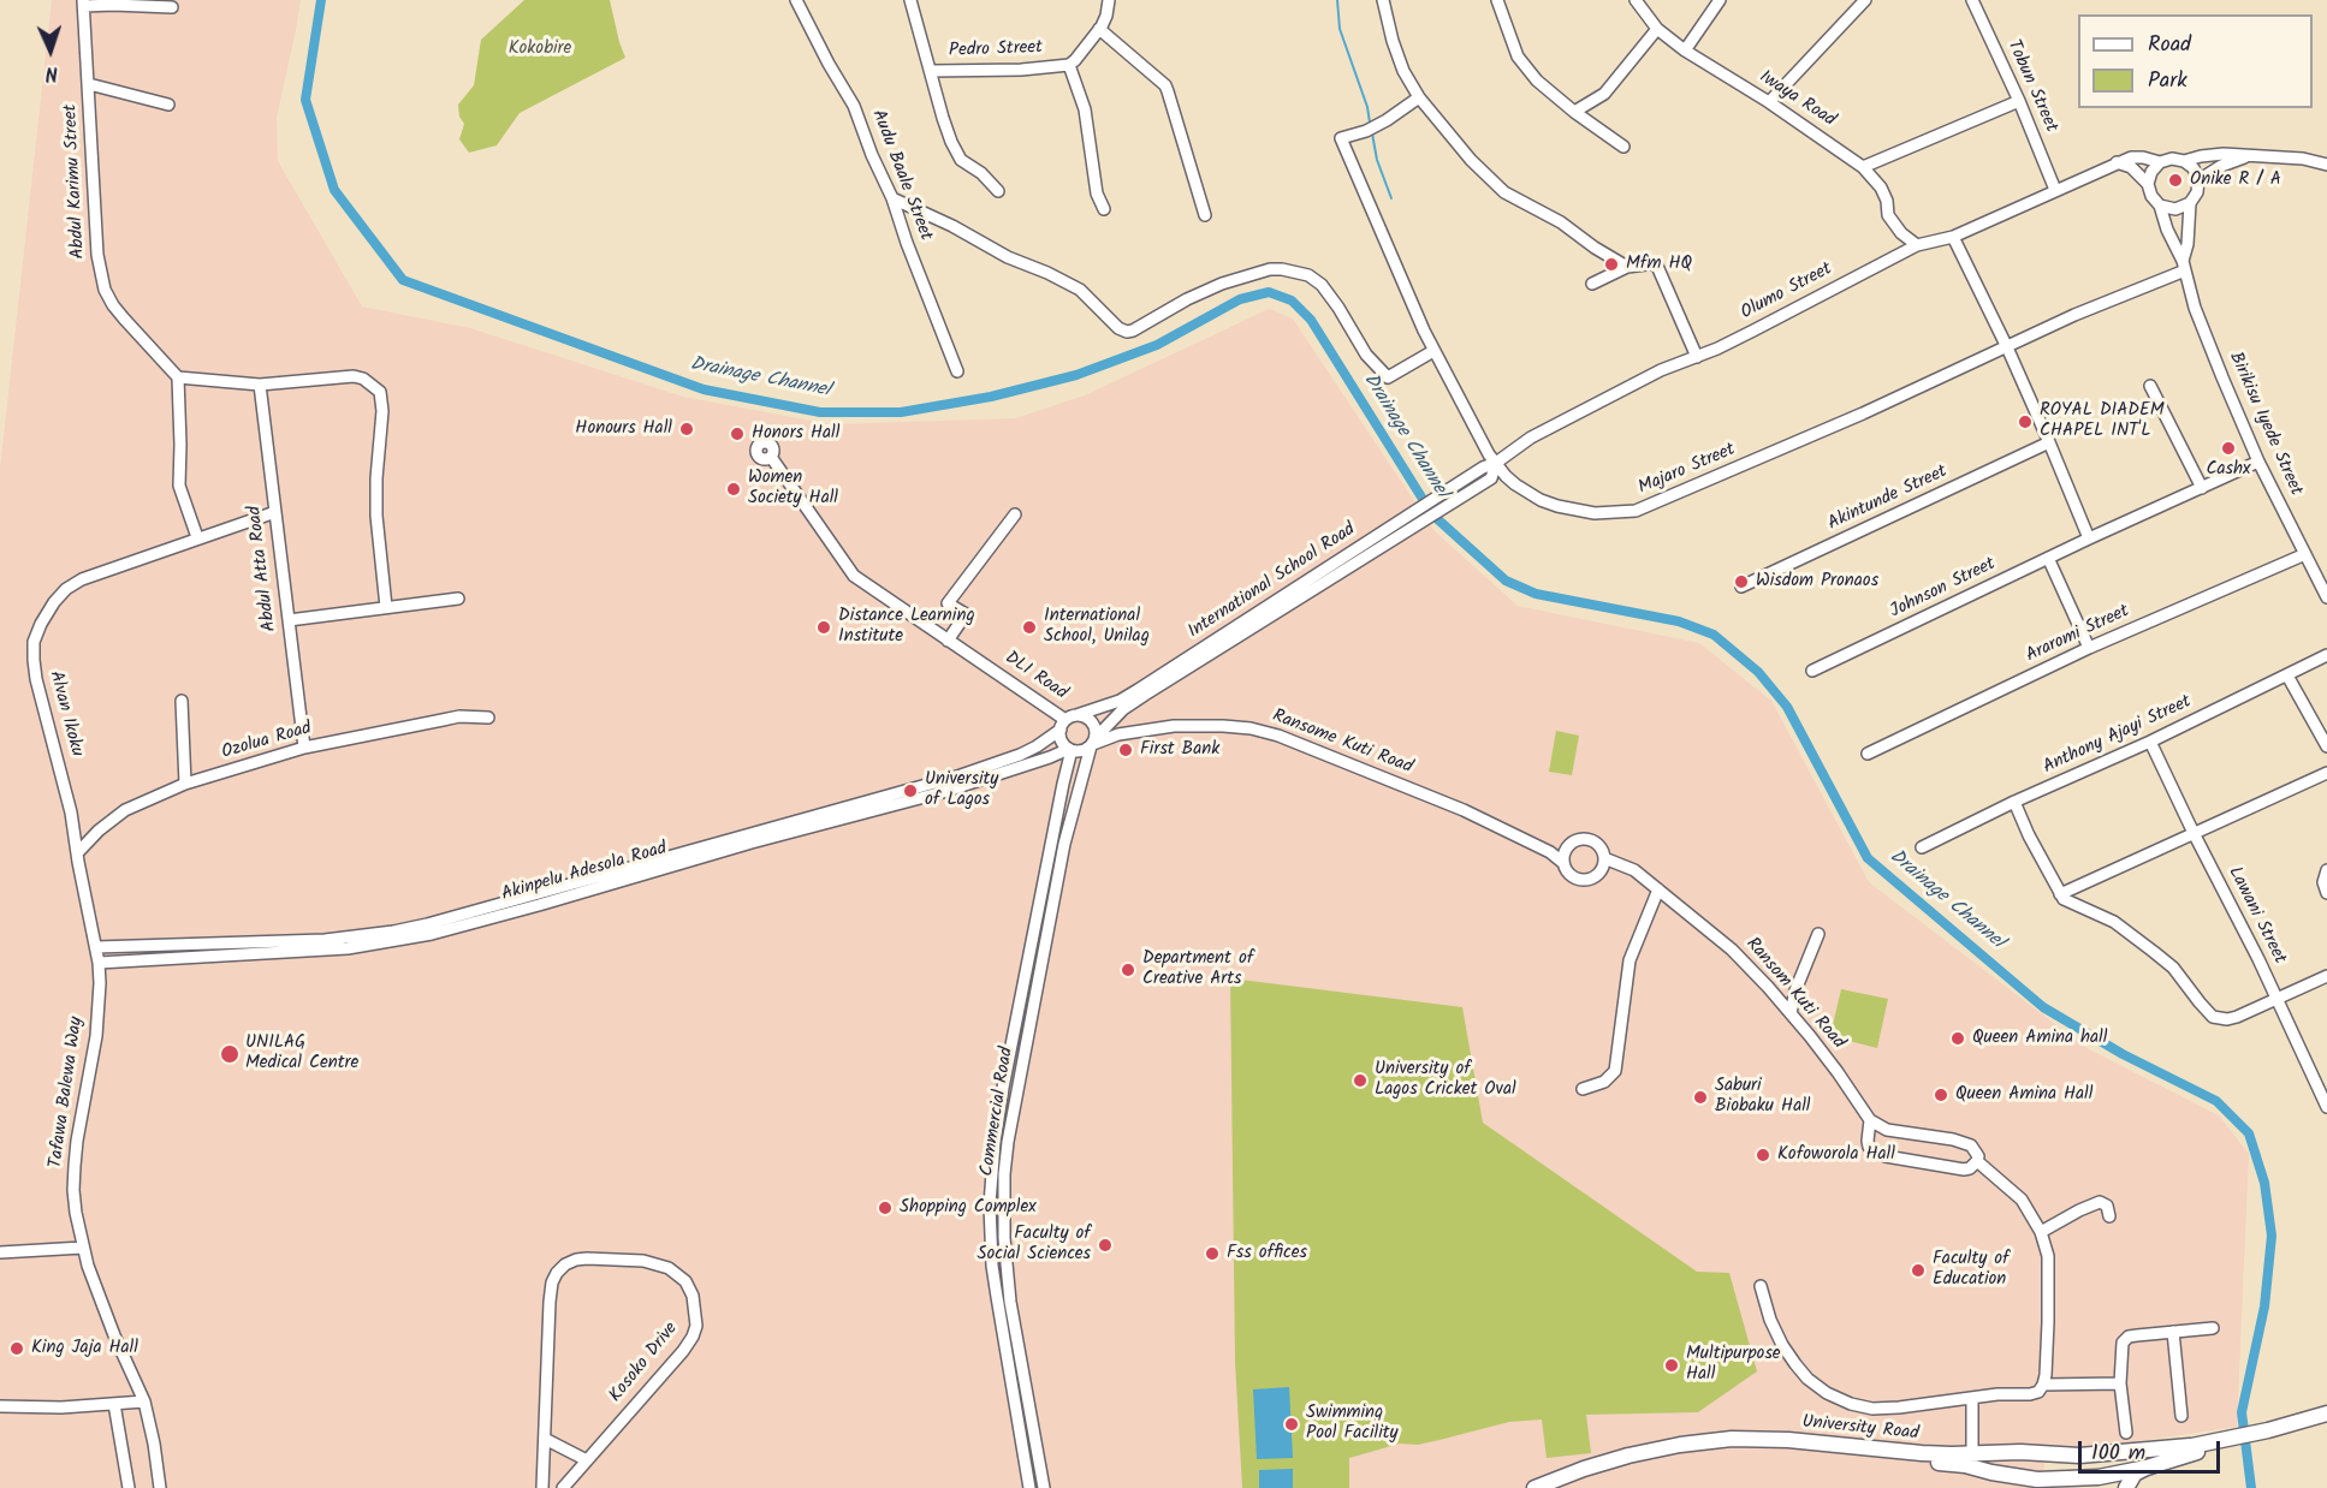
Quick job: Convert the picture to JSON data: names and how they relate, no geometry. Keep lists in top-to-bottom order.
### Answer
{
  "streets": {
    "main road": ["University Road"],
    "street": [
      "Pedro Street",
      "Tobun Street",
      "Iwaya Road",
      "Audu Baale Street",
      "Abdul Karimu Street",
      "Olumo Street",
      "Birikisu Iyede Street",
      "Majaro Street",
      "Akintunde Street",
      "Abdul Atta Road",
      "International School Road",
      "Johnson Street",
      "Araromi Street",
      "DLI Road",
      "Alvan Ikoku",
      "Anthony Ajayi Street",
      "Ozolua Road",
      "Ransome Kuti Road",
      "Akinpelu Adesola Road",
      "Lawani Street",
      "Ransom Kuti Road",
      "Tafawa Balewa Way",
      "Commercial Road",
      "Kosoko Drive"
    ]
  },
  "crossings": [
    ["Tobun Street", "Olumo Street"],
    ["Iwaya Road", "Olumo Street"],
    ["Olumo Street", "Majaro Street"],
    ["Olumo Street", "International School Road"],
    ["Birikisu Iyede Street", "Majaro Street"],
    ["Birikisu Iyede Street", "Johnson Street"],
    ["Birikisu Iyede Street", "Araromi Street"],
    ["Majaro Street", "International School Road"],
    ["Abdul Atta Road", "Alvan Ikoku"],
    ["Abdul Atta Road", "Ozolua Road"],
    ["International School Road", "DLI Road"],
    ["International School Road", "Ransome Kuti Road"],
    ["International School Road", "Akinpelu Adesola Road"],
    ["International School Road", "Commercial Road"],
    ["DLI Road", "Ransome Kuti Road"],
    ["DLI Road", "Akinpelu Adesola Road"],
    ["DLI Road", "Commercial Road"],
    ["Alvan Ikoku", "Ozolua Road"],
    ["Alvan Ikoku", "Akinpelu Adesola Road"],
    ["Alvan Ikoku", "Tafawa Balewa Way"],
    ["Anthony Ajayi Street", "Lawani Street"],
    ["Ransome Kuti Road", "Akinpelu Adesola Road"],
    ["Ransome Kuti Road", "Ransom Kuti Road"],
    ["Ransome Kuti Road", "Commercial Road"],
    ["Akinpelu Adesola Road", "Tafawa Balewa Way"],
    ["Akinpelu Adesola Road", "Commercial Road"]
  ],
  "water": ["Drainage Channel"],
  "parks": ["Kokobire"],
  "places": [
    "Onike R / A",
    "Mfm HQ",
    "ROYAL DIADEM CHAPEL INT'L",
    "Honours Hall",
    "Honors Hall",
    "Cashx",
    "Women Society Hall",
    "Wisdom Pronaos",
    "Distance Learning Institute",
    "International School, Unilag",
    "First Bank",
    "University of Lagos",
    "Department of Creative Arts",
    "Queen Amina hall",
    "UNILAG Medical Centre",
    "University of Lagos Cricket Oval",
    "Queen Amina Hall",
    "Saburi Biobaku Hall",
    "Kofoworola Hall",
    "Shopping Complex",
    "Faculty of Social Sciences",
    "Fss offices",
    "Faculty of Education",
    "King Jaja Hall",
    "Multipurpose Hall",
    "Swimming Pool Facility"
  ],
  "legend": ["Road", "Park"],
  "scale_bar": "100 m",
  "north": "bottom"
}
